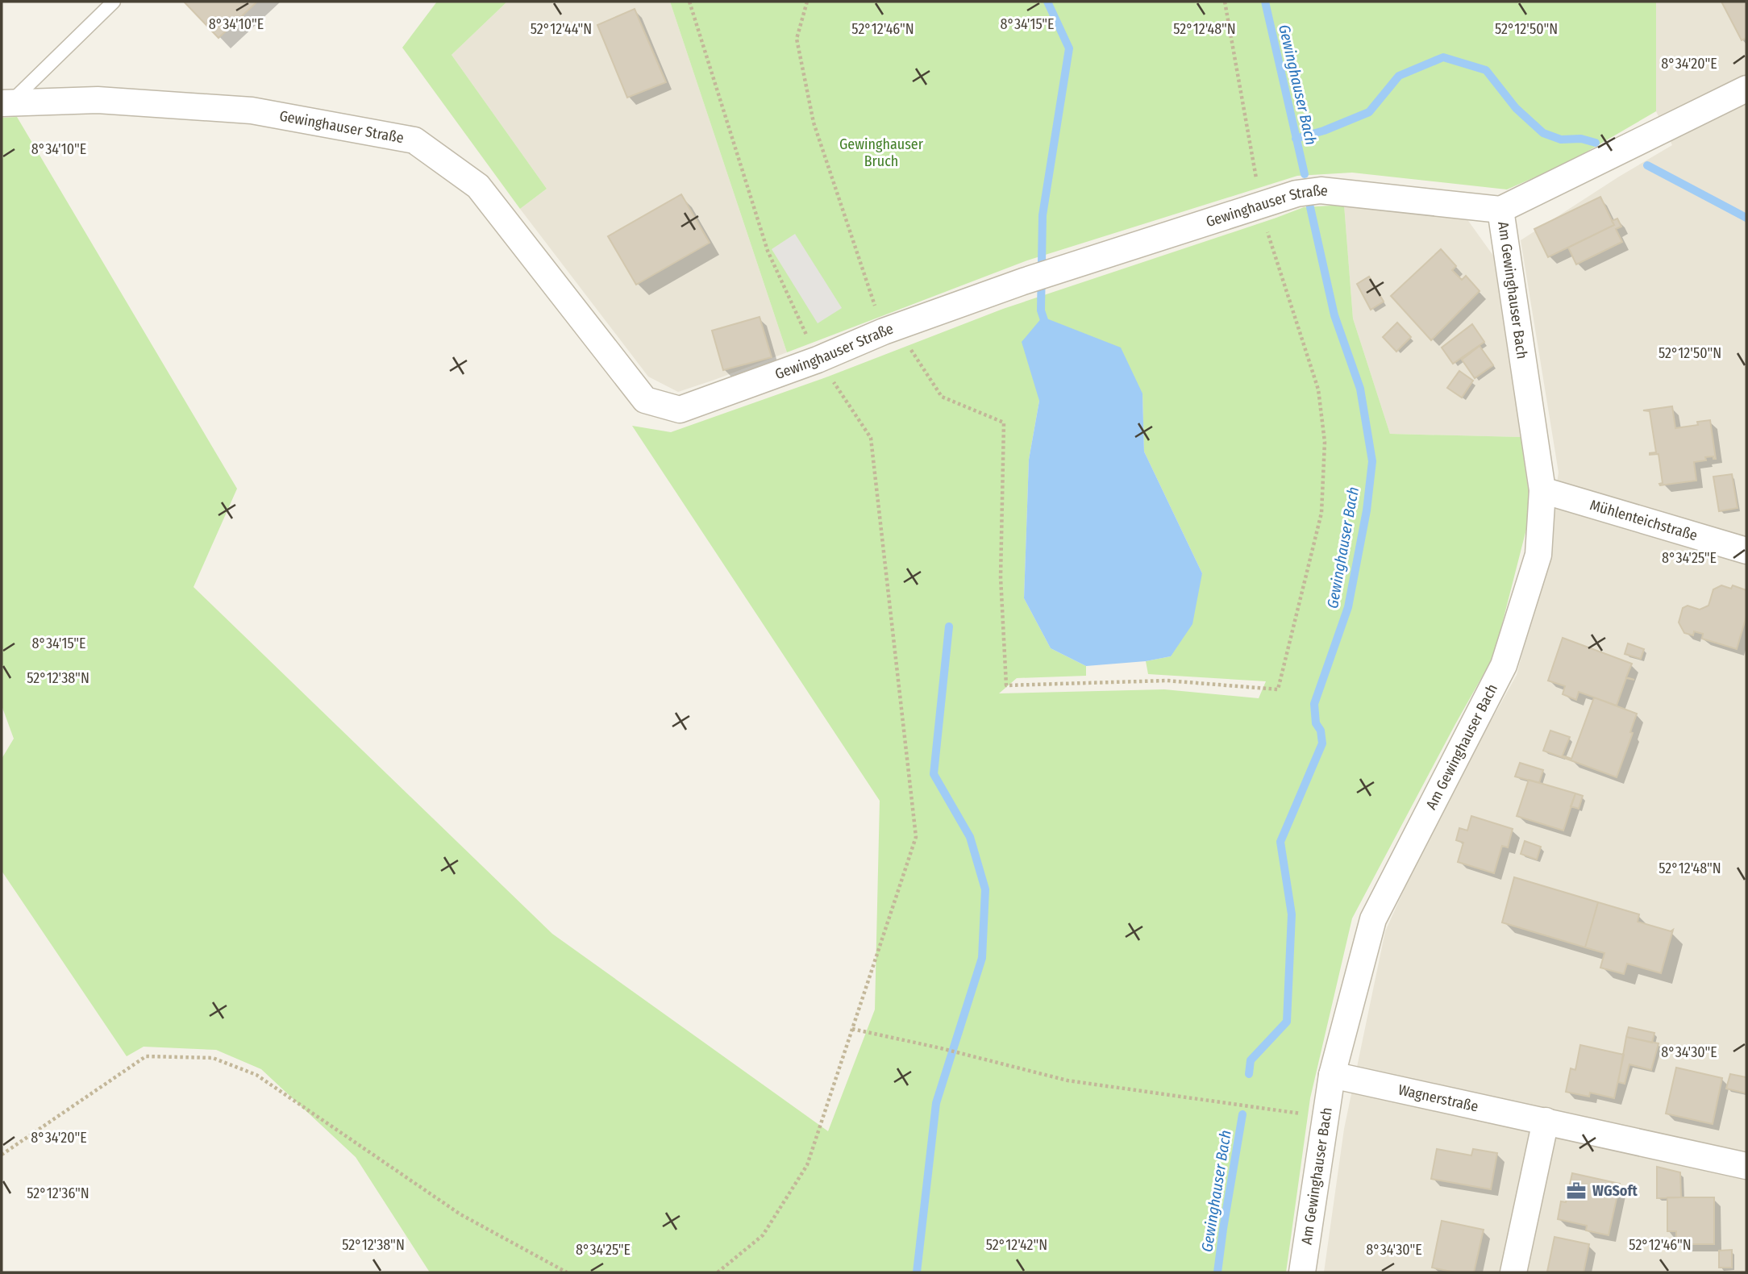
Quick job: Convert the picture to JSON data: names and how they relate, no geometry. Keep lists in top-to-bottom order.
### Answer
{
  "streets": {
    "street": [
      "Gewinghauser Straße",
      "Am Gewinghauser Bach",
      "Mühlenteichstraße",
      "Wagnerstraße"
    ]
  },
  "crossings": [
    ["Gewinghauser Straße", "Am Gewinghauser Bach"],
    ["Am Gewinghauser Bach", "Mühlenteichstraße"],
    ["Am Gewinghauser Bach", "Wagnerstraße"]
  ],
  "water": ["Gewinghauser Bach"],
  "parks": ["Gewinghauser Bruch"],
  "places": {
    "office": ["WGSoft"]
  },
  "coordinates": [
    "8°34'15\"E",
    "8°34'10\"E",
    "52°12'46\"N",
    "52°12'44\"N",
    "52°12'48\"N",
    "52°12'50\"N",
    "8°34'20\"E",
    "8°34'25\"E",
    "52°12'38\"N",
    "8°34'30\"E",
    "52°12'36\"N",
    "52°12'42\"N"
  ]
}
